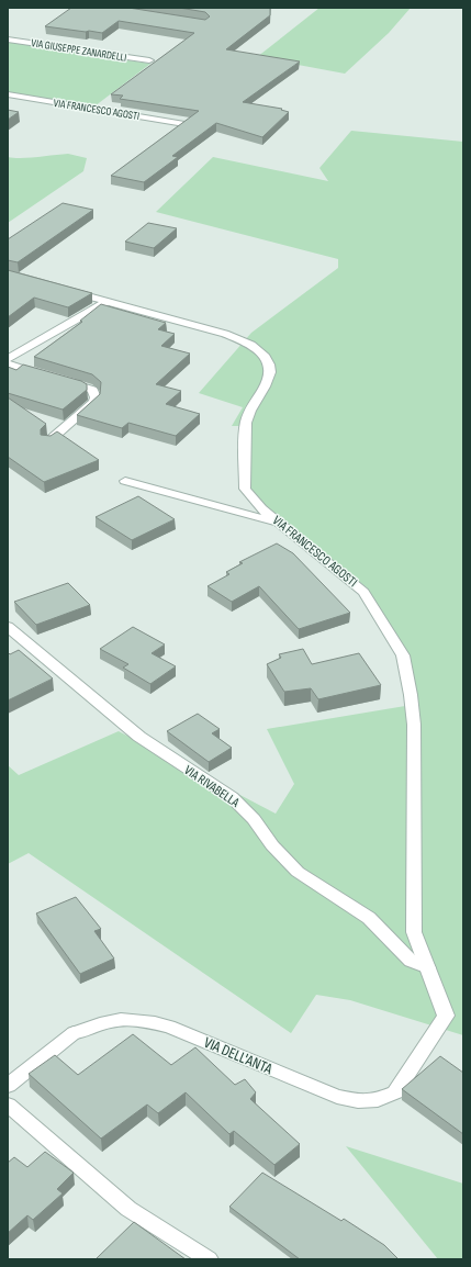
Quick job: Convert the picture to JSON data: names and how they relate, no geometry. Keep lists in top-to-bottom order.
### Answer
{
  "streets": {
    "street": [
      "VIA GIUSEPPE ZANARDELLI",
      "VIA FRANCESCO AGOSTI",
      "VIA RIVABELLA",
      "VIA DELL'ANTA"
    ]
  },
  "crossings": [
    ["VIA FRANCESCO AGOSTI", "VIA RIVABELLA"],
    ["VIA FRANCESCO AGOSTI", "VIA DELL'ANTA"]
  ]
}
